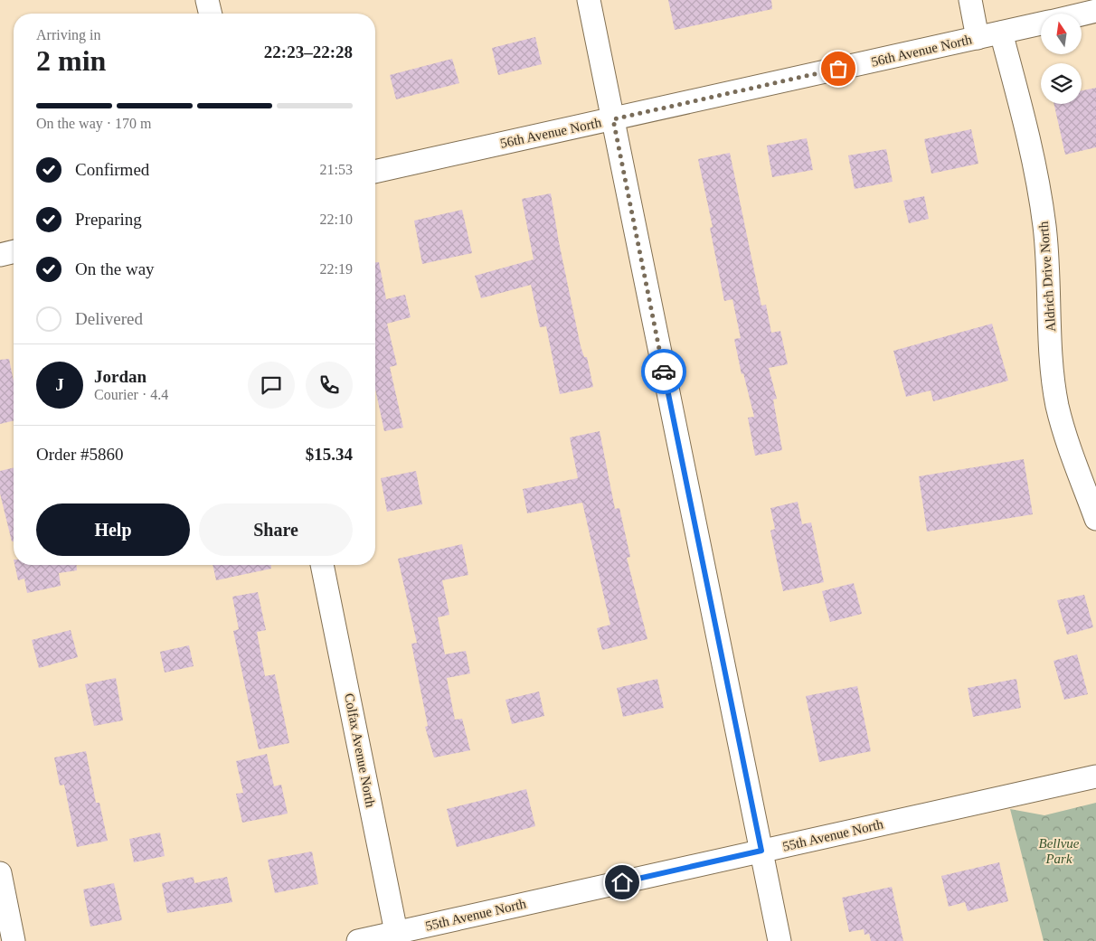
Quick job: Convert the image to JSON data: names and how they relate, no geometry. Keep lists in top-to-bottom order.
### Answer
{
  "streets": {
    "street": [
      "56th Avenue North",
      "Aldrich Drive North",
      "Colfax Avenue North",
      "55th Avenue North"
    ]
  },
  "crossings": [
    ["56th Avenue North", "Aldrich Drive North"],
    ["Colfax Avenue North", "55th Avenue North"]
  ],
  "parks": ["Bellvue Park"],
  "north": "top",
  "page": {
    "heading": ["2 min", "Arriving in", "22:23–22:28"],
    "panel": [
      "Jordan",
      "Courier · 4.4",
      "Order #5860",
      "$15.34"
    ],
    "bar": "On the way · 170 m",
    "list": [
      ["Confirmed", "21:53"],
      ["Preparing", "22:10"],
      ["On the way", "22:19"],
      "Delivered"
    ],
    "round": "J",
    "buttons": ["Help", "Share"]
  }
}
